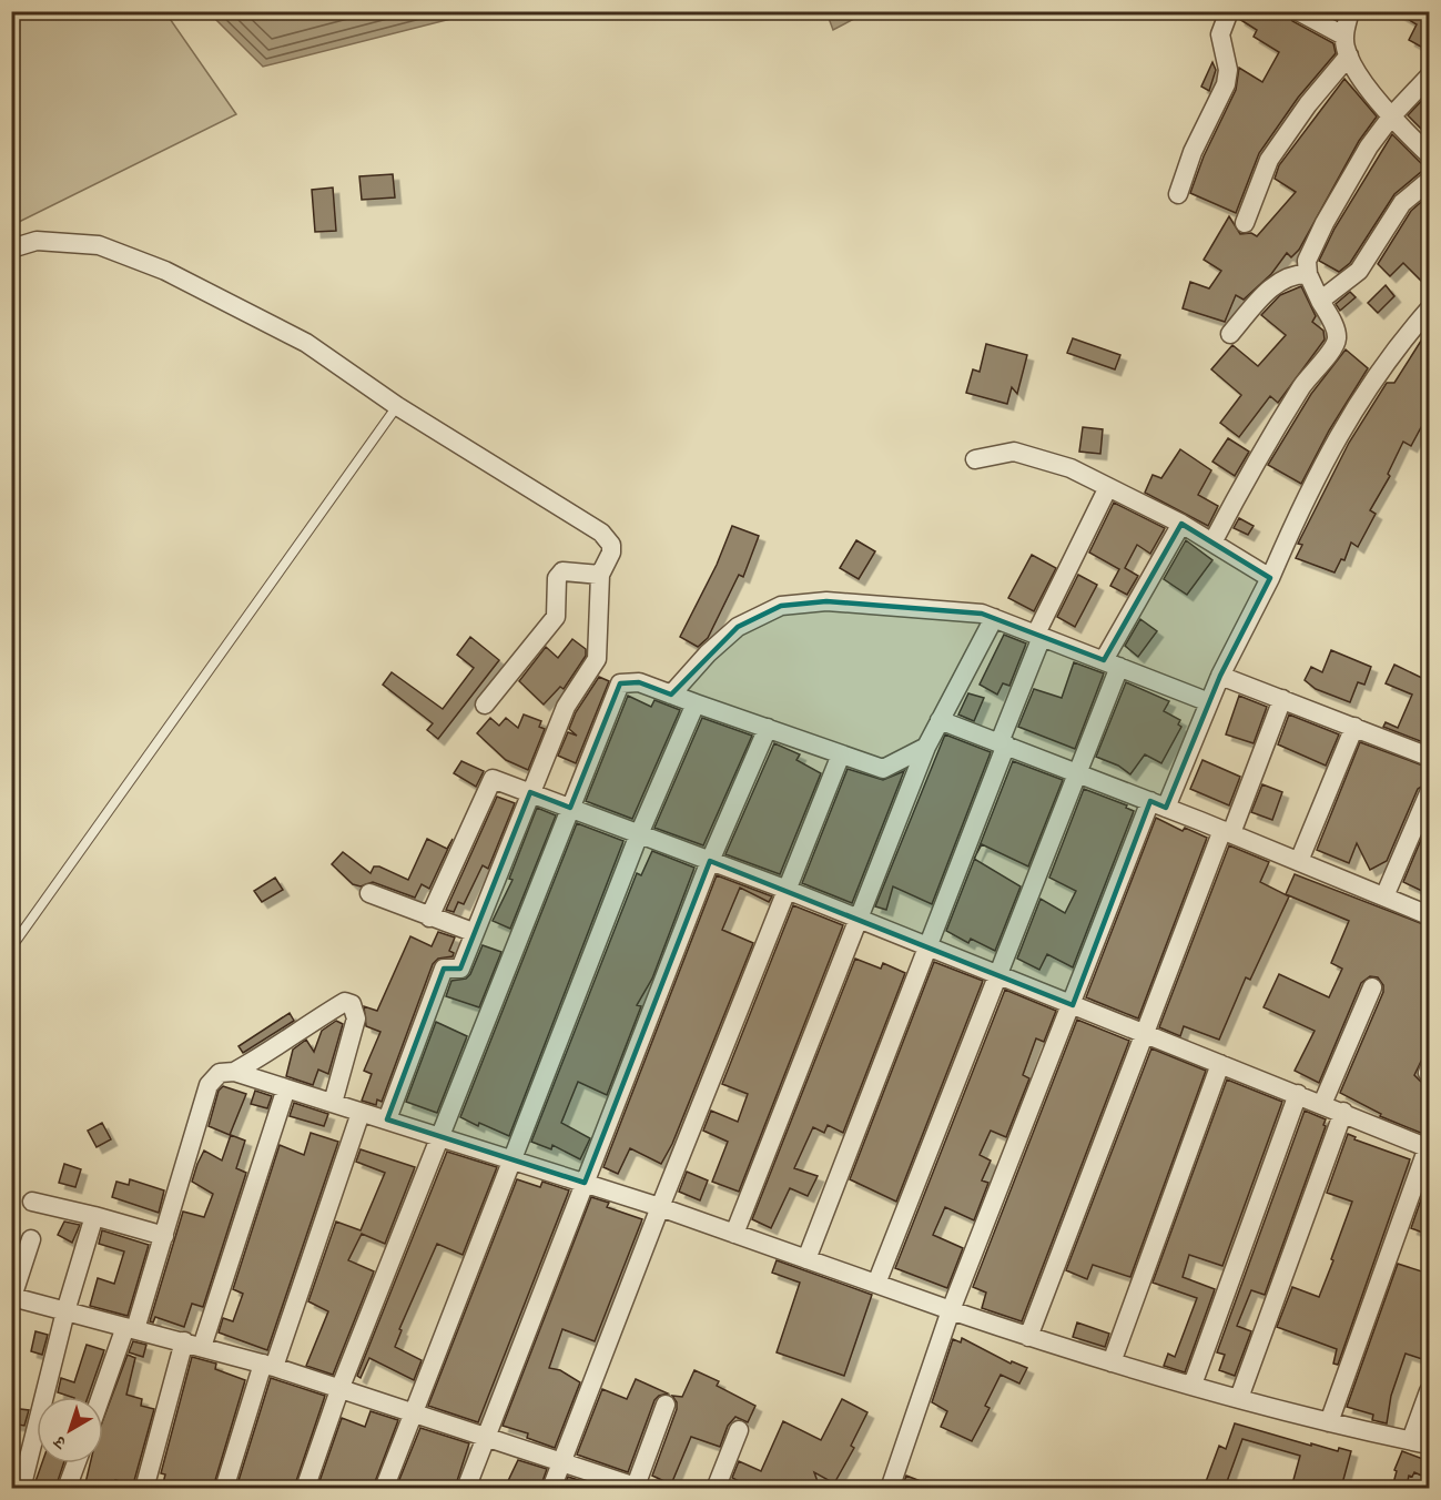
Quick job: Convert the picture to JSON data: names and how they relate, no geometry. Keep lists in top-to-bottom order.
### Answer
{
  "north": "bottom left"
}
